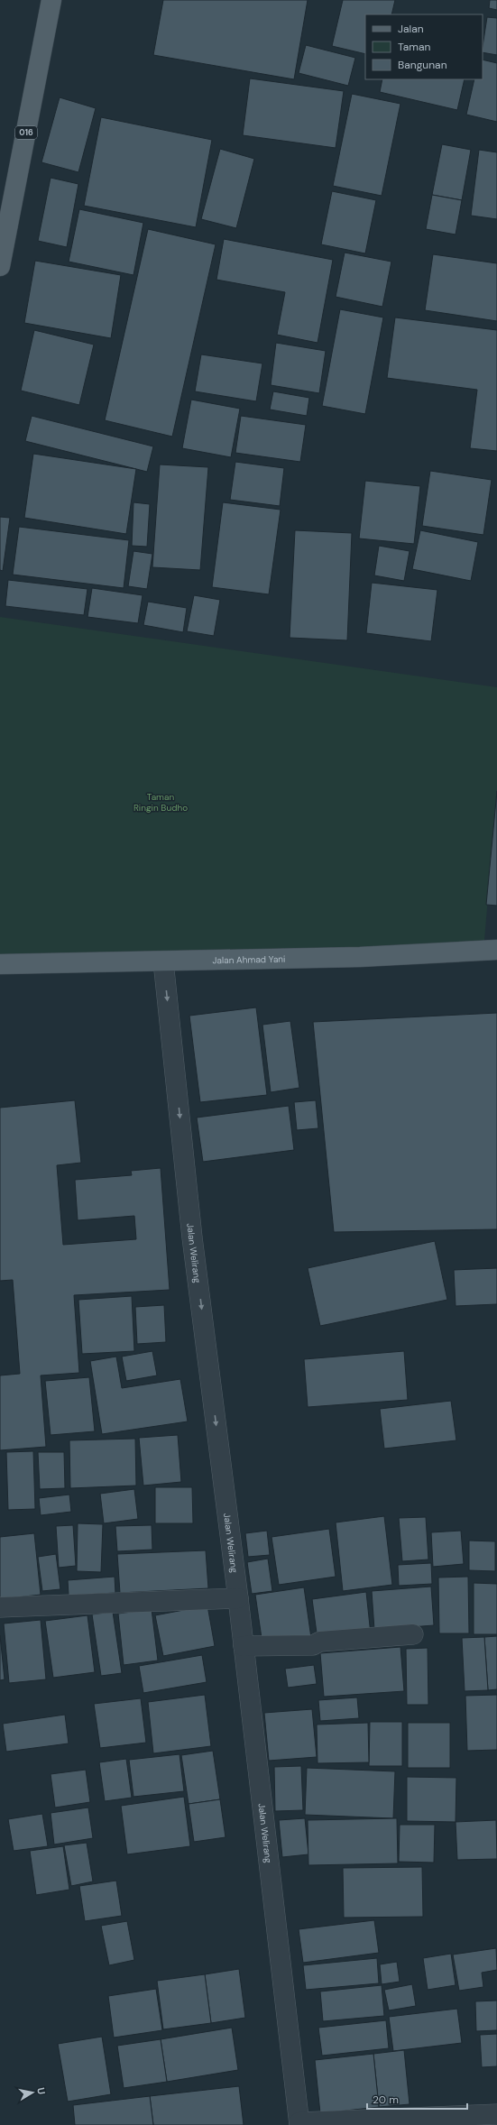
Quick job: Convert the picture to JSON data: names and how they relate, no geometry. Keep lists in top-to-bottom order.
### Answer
{
  "streets": {
    "main road": ["016", "Jalan Ahmad Yani"],
    "street": ["Jalan Welirang"]
  },
  "crossings": [
    ["Jalan Ahmad Yani", "Jalan Welirang"]
  ],
  "one_way": ["Jalan Welirang"],
  "parks": ["Taman Ringin Budho"],
  "legend": ["Jalan", "Taman", "Bangunan"],
  "scale_bar": "20 m",
  "north": "right"
}
